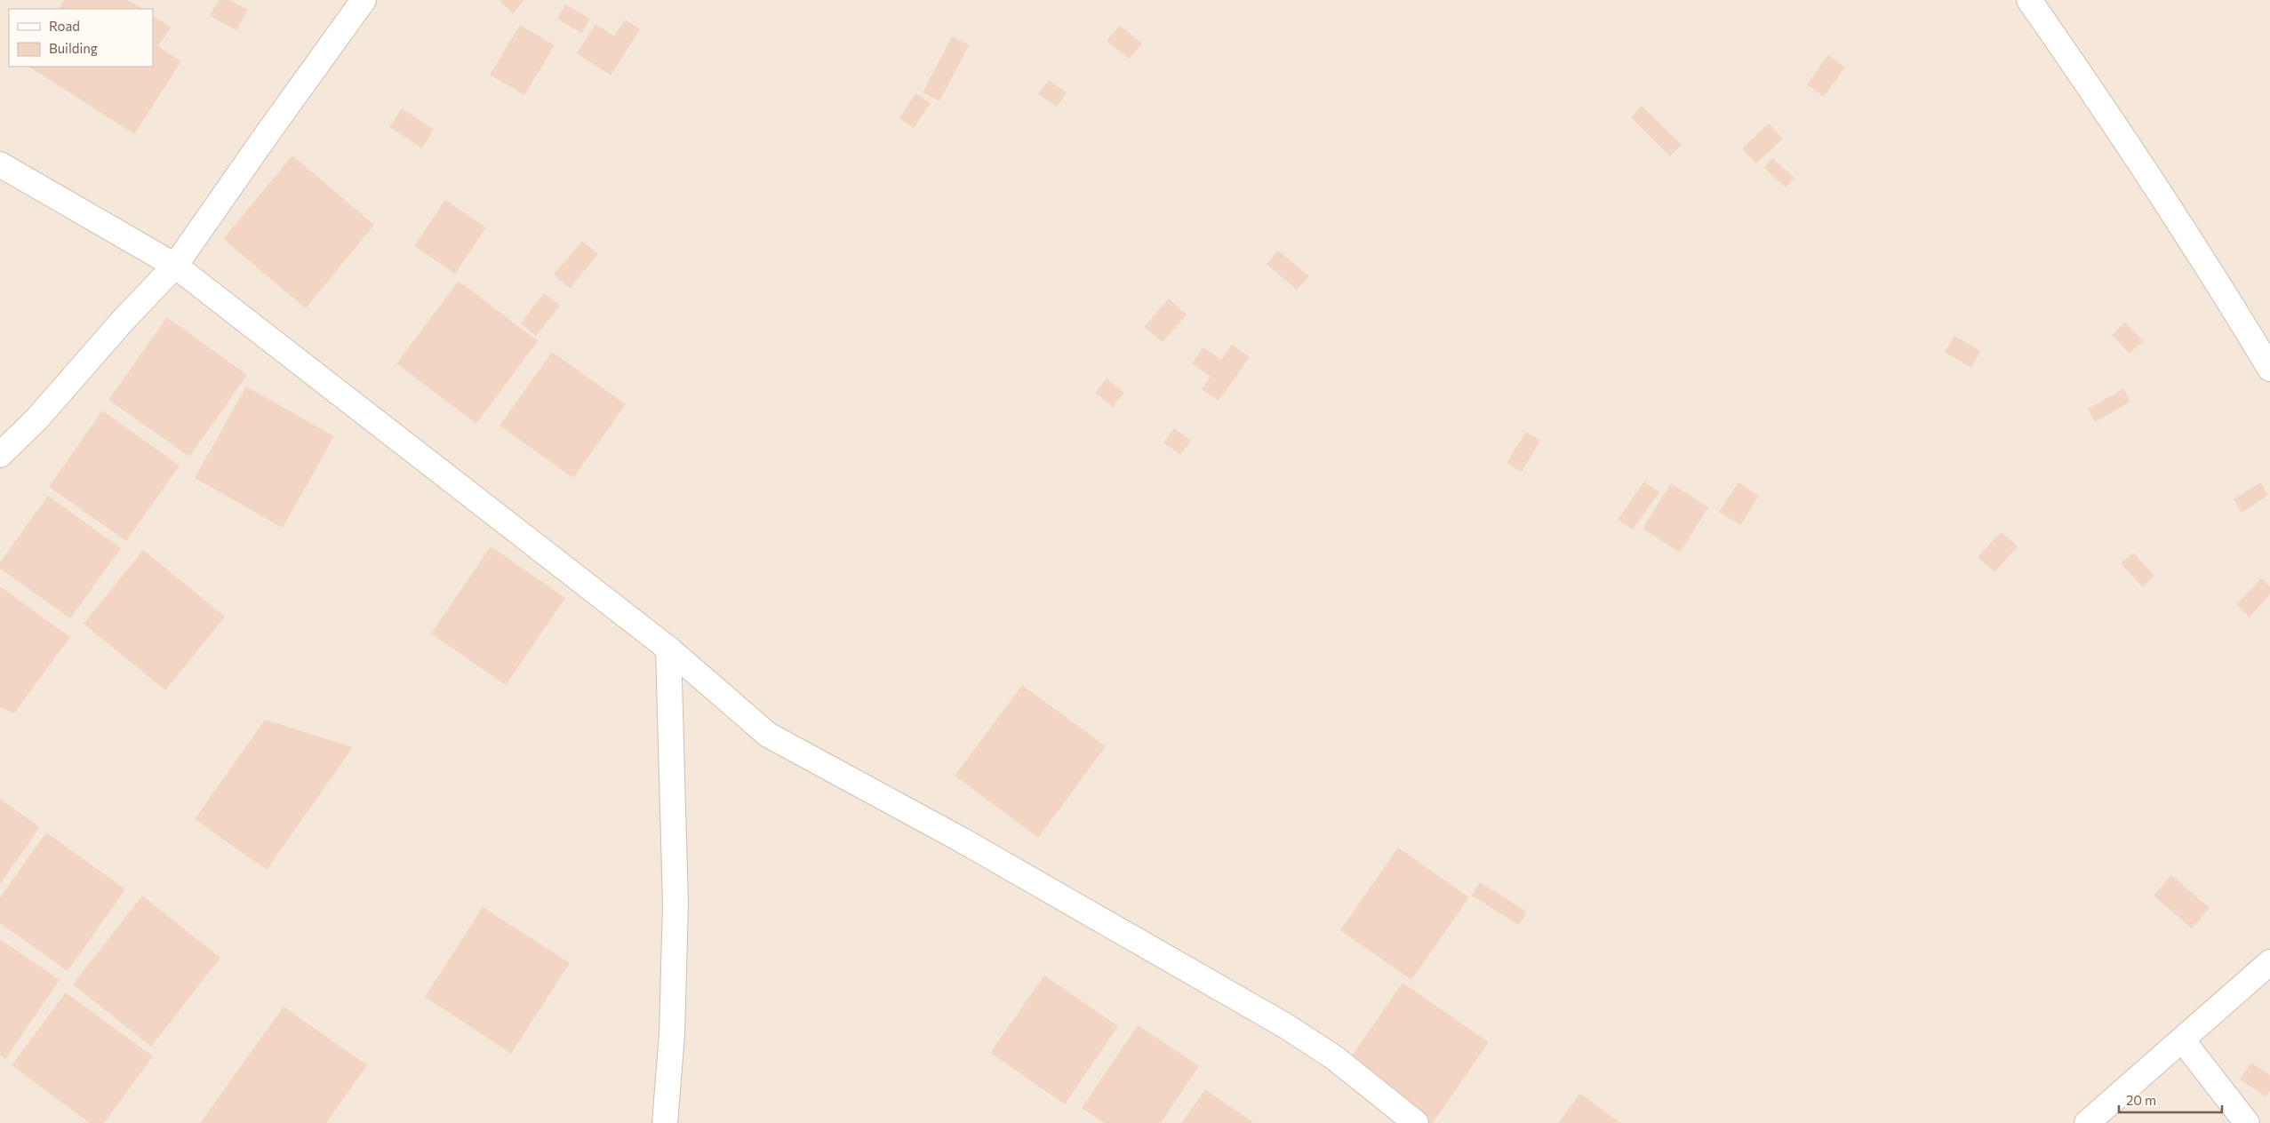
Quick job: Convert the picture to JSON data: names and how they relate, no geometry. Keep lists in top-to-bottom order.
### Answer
{
  "legend": ["Road", "Building"],
  "scale_bar": "20 m"
}
